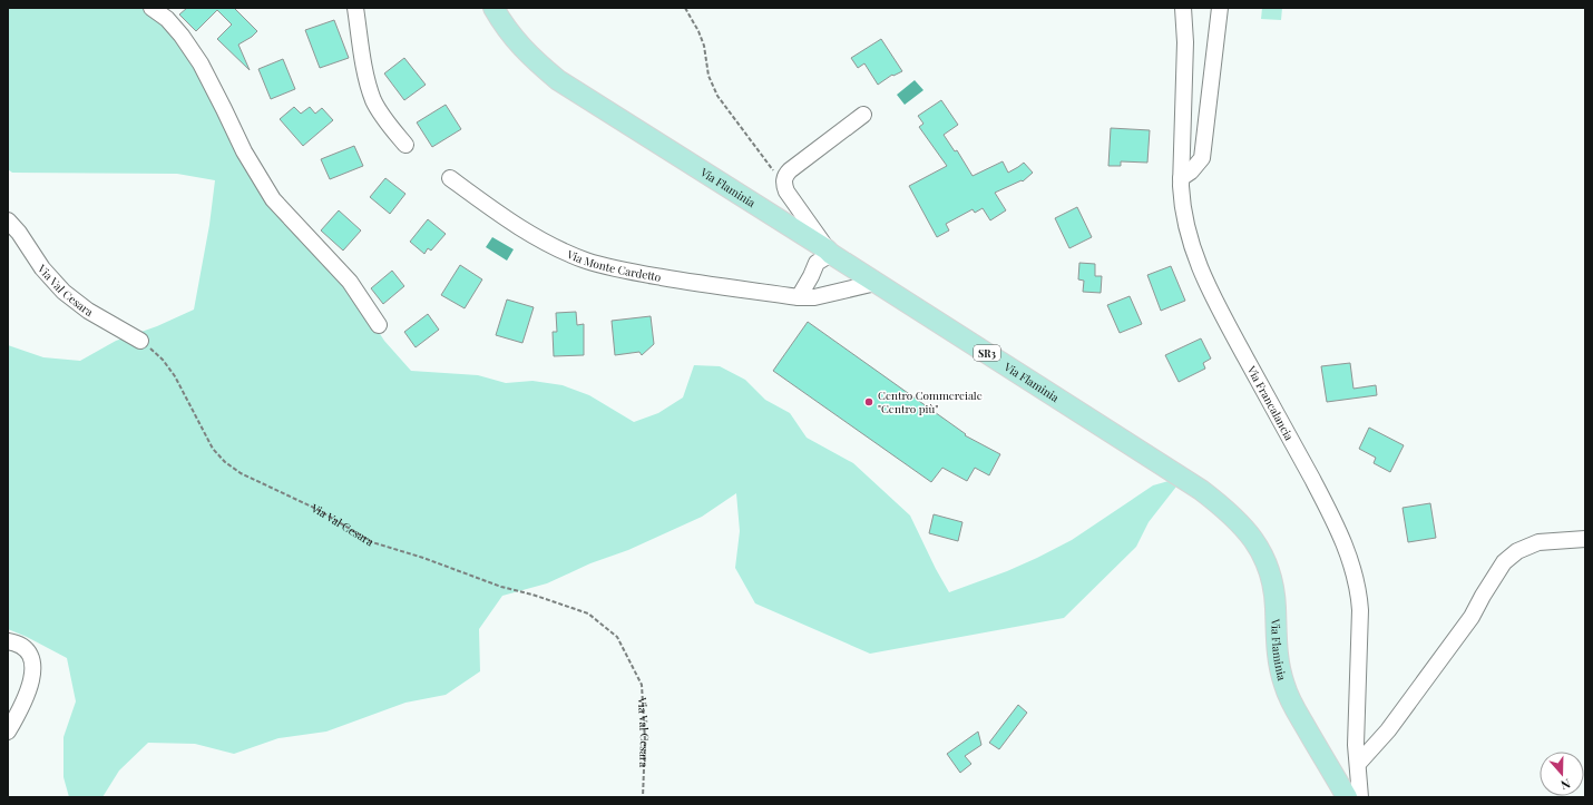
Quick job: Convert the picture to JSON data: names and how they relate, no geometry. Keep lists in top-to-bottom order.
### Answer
{
  "streets": {
    "main road": ["Via Flaminia", "SR3"],
    "street": ["Via Monte Cardetto", "Via Val Cesara", "Via Francalancia"]
  },
  "crossings": [
    ["Via Flaminia", "Via Monte Cardetto"]
  ],
  "places": ["Centro Commerciale \"Centro più\""],
  "north": "bottom"
}
